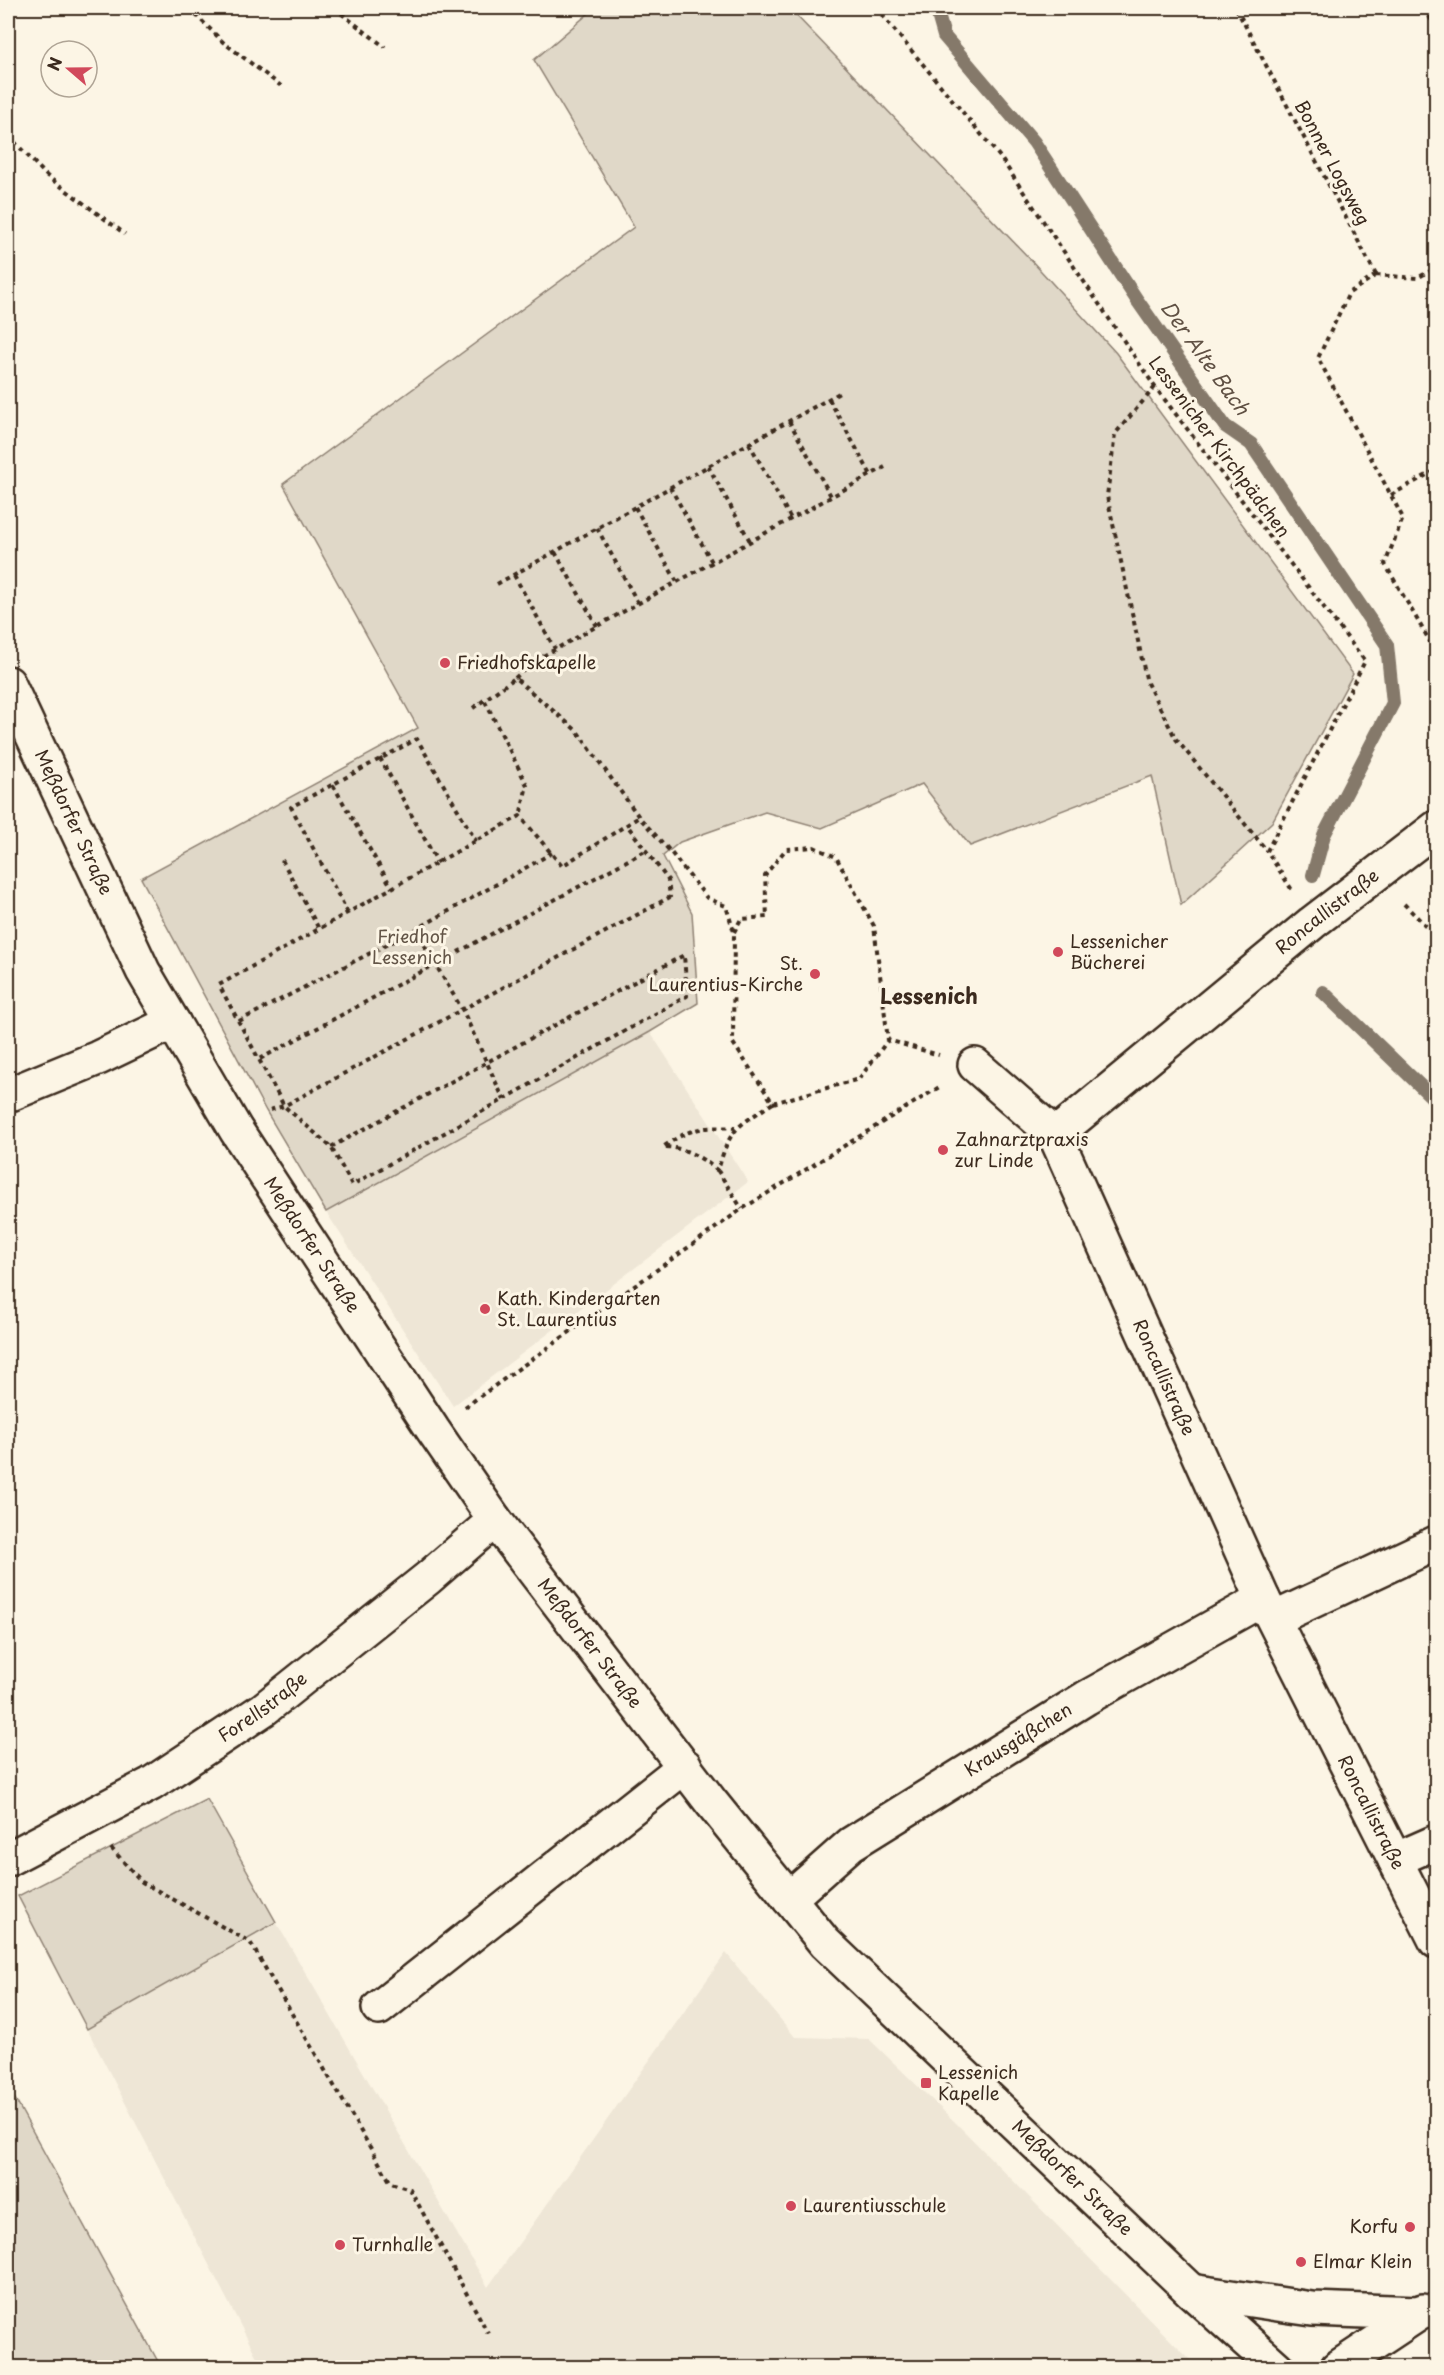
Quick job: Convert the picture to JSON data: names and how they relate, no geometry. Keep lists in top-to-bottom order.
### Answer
{
  "streets": {
    "street": [
      "Meßdorfer Straße",
      "Roncallistraße",
      "Forellstraße",
      "Krausgäßchen"
    ],
    "path": ["Bonner Logsweg", "Lessenicher Kirchpädchen"]
  },
  "crossings": [
    ["Meßdorfer Straße", "Forellstraße"],
    ["Meßdorfer Straße", "Krausgäßchen"],
    ["Roncallistraße", "Krausgäßchen"]
  ],
  "districts": ["Lessenich"],
  "water": ["Der Alte Bach"],
  "parks": ["Friedhof Lessenich"],
  "places": {
    "other": [
      "Friedhofskapelle",
      "Lessenicher Bücherei",
      "St. Laurentius-Kirche",
      "Zahnarztpraxis zur Linde",
      "Kath. Kindergarten St. Laurentius",
      "Laurentiusschule",
      "Korfu",
      "Turnhalle",
      "Elmar Klein"
    ],
    "transit": ["Lessenich Kapelle"]
  },
  "north": "left"
}
